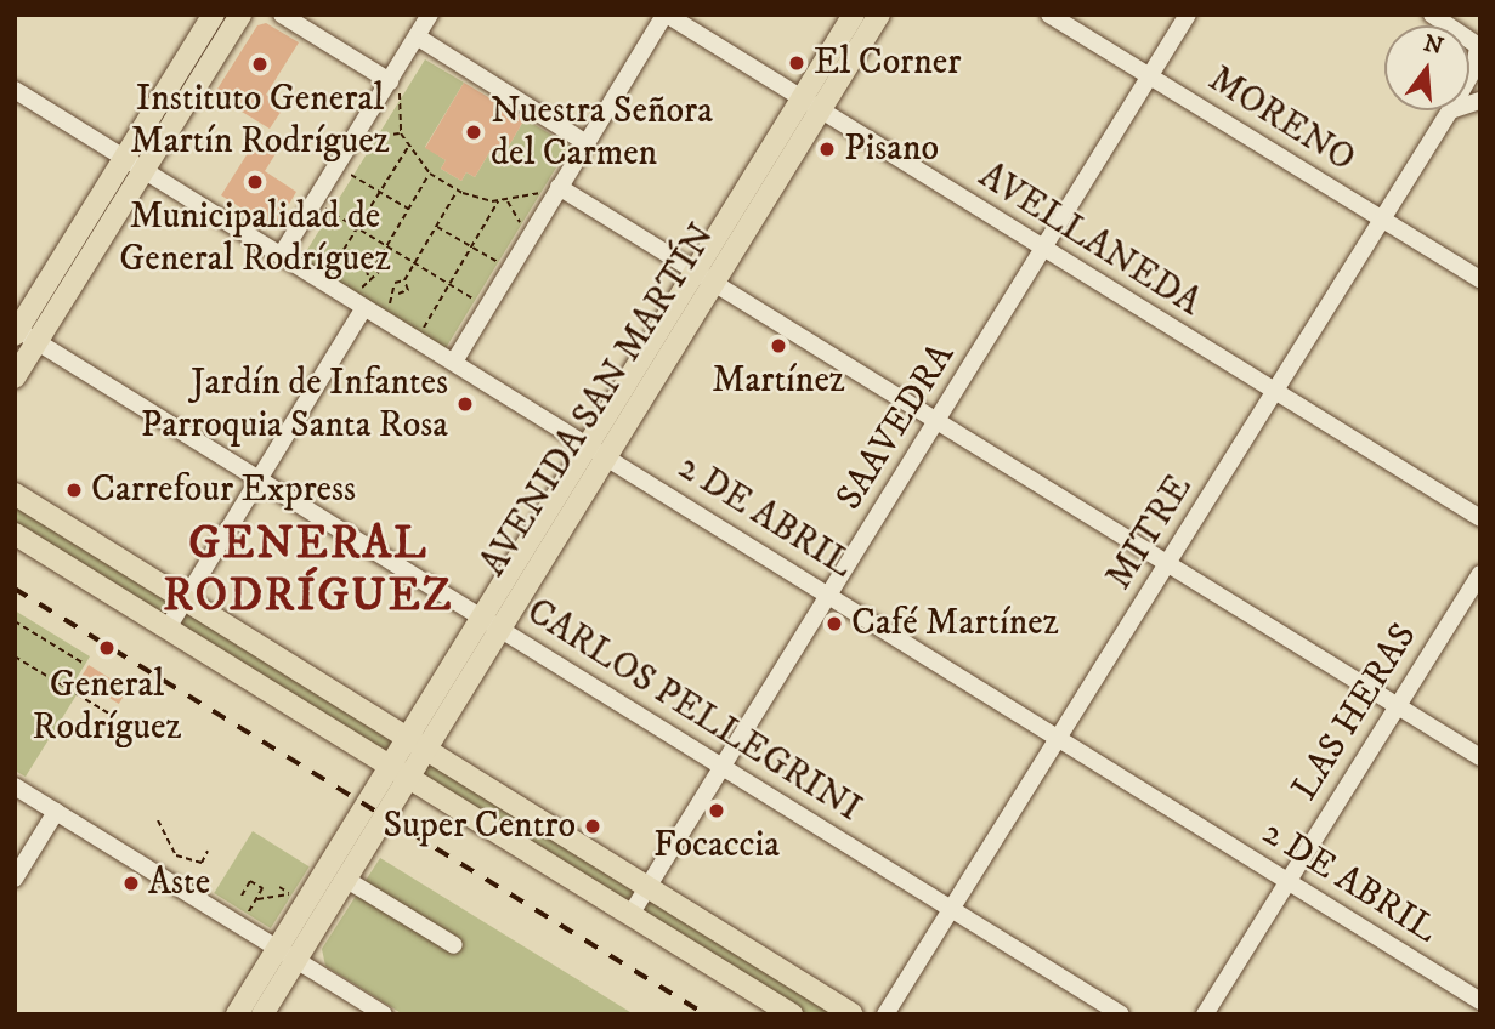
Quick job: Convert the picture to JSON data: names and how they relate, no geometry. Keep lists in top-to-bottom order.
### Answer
{
  "streets": {
    "main road": ["AVENIDA SAN MARTÍN"],
    "street": [
      "MORENO",
      "AVELLANEDA",
      "SAAVEDRA",
      "2 DE ABRIL",
      "MITRE",
      "CARLOS PELLEGRINI",
      "LAS HERAS"
    ]
  },
  "crossings": [
    ["MORENO", "SAAVEDRA"],
    ["MORENO", "MITRE"],
    ["AVELLANEDA", "AVENIDA SAN MARTÍN"],
    ["AVELLANEDA", "SAAVEDRA"],
    ["AVELLANEDA", "MITRE"],
    ["AVENIDA SAN MARTÍN", "2 DE ABRIL"],
    ["AVENIDA SAN MARTÍN", "CARLOS PELLEGRINI"],
    ["SAAVEDRA", "2 DE ABRIL"],
    ["SAAVEDRA", "CARLOS PELLEGRINI"],
    ["2 DE ABRIL", "MITRE"],
    ["2 DE ABRIL", "LAS HERAS"],
    ["MITRE", "CARLOS PELLEGRINI"]
  ],
  "districts": ["GENERAL RODRÍGUEZ"],
  "places": [
    "El Corner",
    "Instituto General Martín Rodríguez",
    "Nuestra Señora del Carmen",
    "Pisano",
    "Municipalidad de General Rodríguez",
    "Martínez",
    "Jardín de Infantes Parroquia Santa Rosa",
    "Carrefour Express",
    "Café Martínez",
    "General Rodríguez",
    "Focaccia",
    "Super Centro",
    "Aste"
  ],
  "north": "top"
}
